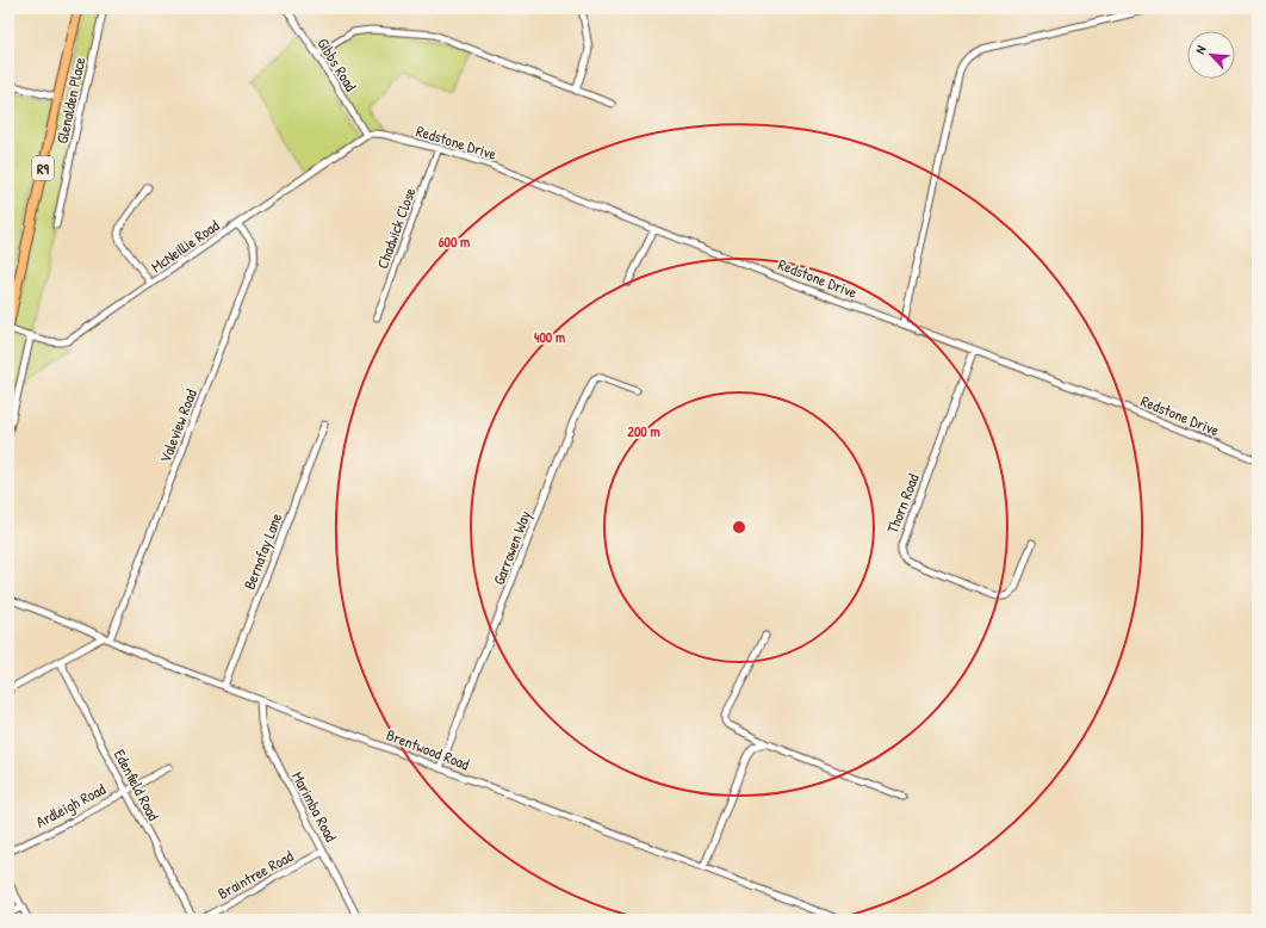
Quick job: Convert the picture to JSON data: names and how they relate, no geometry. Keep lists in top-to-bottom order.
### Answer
{
  "streets": {
    "highway": ["R9"],
    "street": [
      "Gibbs Road",
      "Glenalden Place",
      "Redstone Drive",
      "Chadwick Close",
      "McNeillie Road",
      "Valeview Road",
      "Thorn Road",
      "Garrowen Way",
      "Bernafay Lane",
      "Brentwood Road",
      "Edenfield Road",
      "Ardleigh Road",
      "Marimba Road",
      "Braintree Road"
    ]
  },
  "crossings": [
    ["Gibbs Road", "Redstone Drive"],
    ["Gibbs Road", "McNeillie Road"],
    ["Redstone Drive", "Chadwick Close"],
    ["Redstone Drive", "McNeillie Road"],
    ["Redstone Drive", "Thorn Road"],
    ["R9", "McNeillie Road"],
    ["McNeillie Road", "Valeview Road"],
    ["Valeview Road", "Brentwood Road"],
    ["Garrowen Way", "Brentwood Road"],
    ["Bernafay Lane", "Brentwood Road"],
    ["Brentwood Road", "Marimba Road"],
    ["Edenfield Road", "Ardleigh Road"],
    ["Marimba Road", "Braintree Road"]
  ],
  "north": "top left",
  "rings": ["600 m", "400 m", "200 m"]
}
